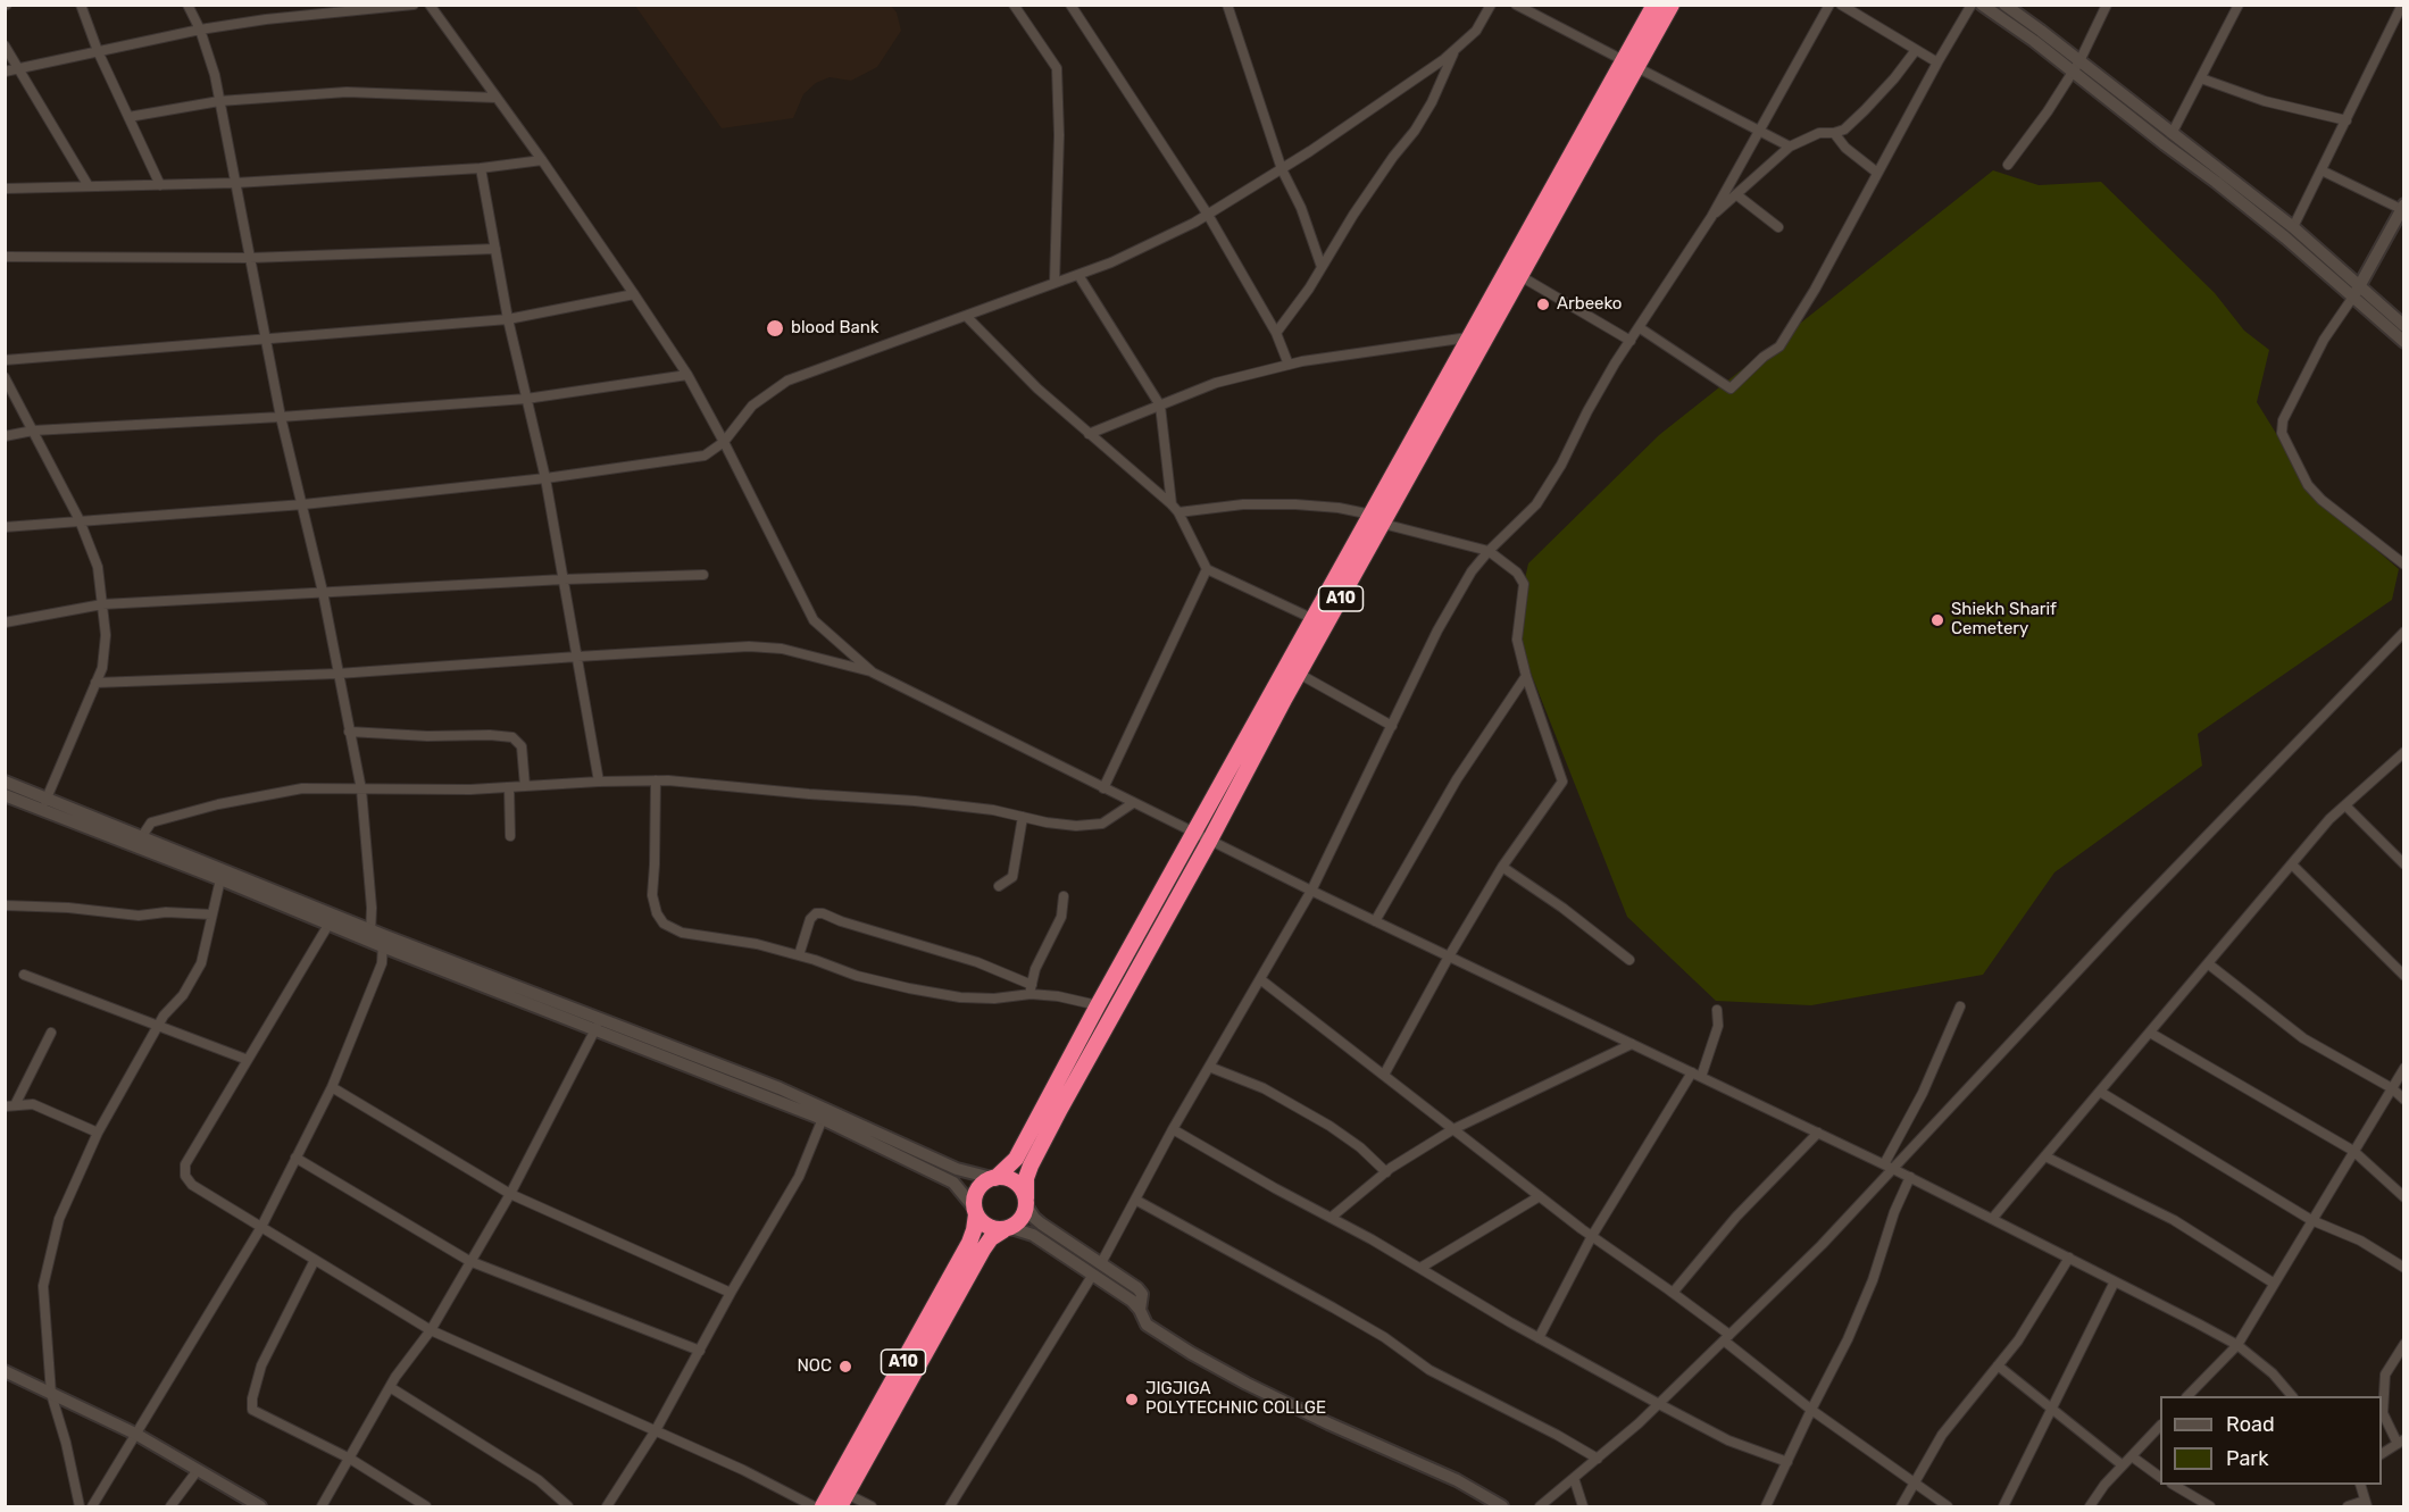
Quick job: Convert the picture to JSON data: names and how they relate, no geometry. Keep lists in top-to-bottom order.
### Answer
{
  "streets": {
    "highway": ["A10"]
  },
  "places": [
    "Arbeeko",
    "blood Bank",
    "Shiekh Sharif Cemetery",
    "NOC",
    "JIGJIGA POLYTECHNIC COLLGE"
  ],
  "legend": ["Road", "Park"]
}
